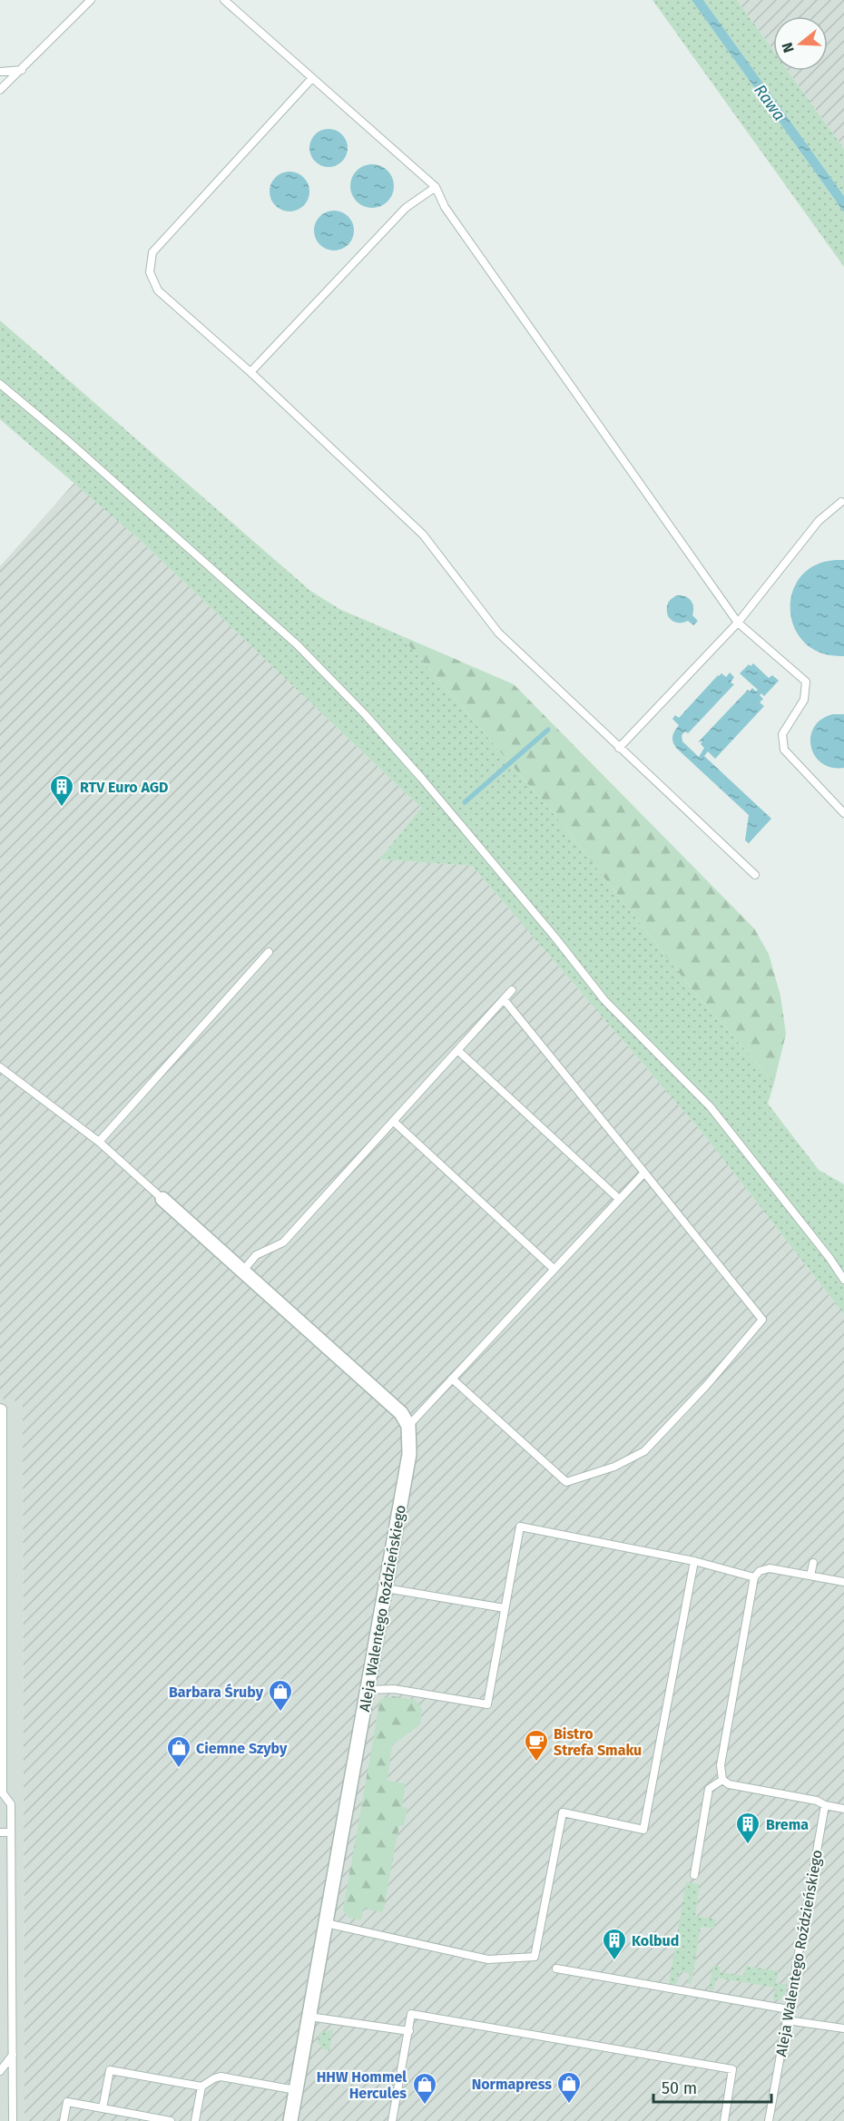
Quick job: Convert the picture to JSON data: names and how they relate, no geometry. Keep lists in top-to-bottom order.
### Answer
{
  "streets": {
    "street": ["Aleja Walentego Roździeńskiego"]
  },
  "water": ["Rawa"],
  "places": {
    "building": ["RTV Euro AGD", "Brema", "Kolbud"],
    "shop": [
      "Barbara Śruby",
      "Ciemne Szyby",
      "Normapress",
      "HHW Hommel Hercules"
    ],
    "cafe": ["Bistro Strefa Smaku"]
  },
  "scale_bar": "50 m",
  "north": "left"
}
